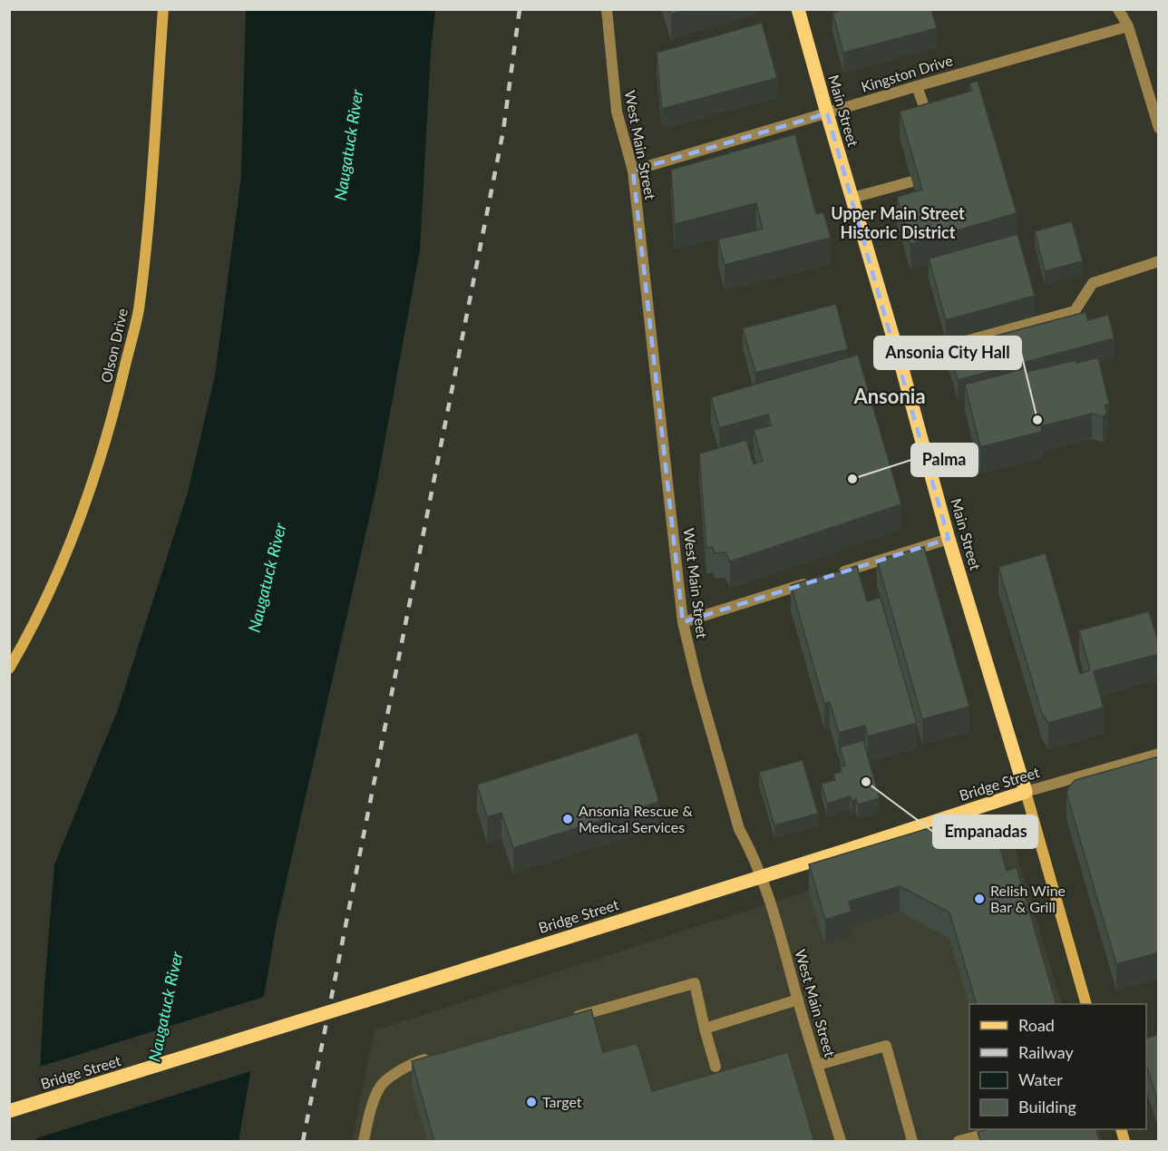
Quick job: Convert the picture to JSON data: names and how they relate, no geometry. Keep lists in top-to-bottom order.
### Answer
{
  "streets": {
    "main road": ["Main Street", "Olson Drive", "Bridge Street"],
    "street": ["Kingston Drive", "West Main Street"]
  },
  "crossings": [
    ["Kingston Drive", "Main Street"],
    ["Kingston Drive", "West Main Street"],
    ["Main Street", "Bridge Street"],
    ["West Main Street", "Bridge Street"]
  ],
  "districts": ["Upper Main Street Historic District", "Ansonia"],
  "water": ["Naugatuck River"],
  "places": [
    "Ansonia City Hall",
    "Palma",
    "Empanadas",
    "Ansonia Rescue & Medical Services",
    "Relish Wine Bar & Grill",
    "Target"
  ],
  "legend": [
    "Road",
    "Railway",
    "Water",
    "Building"
  ]
}
